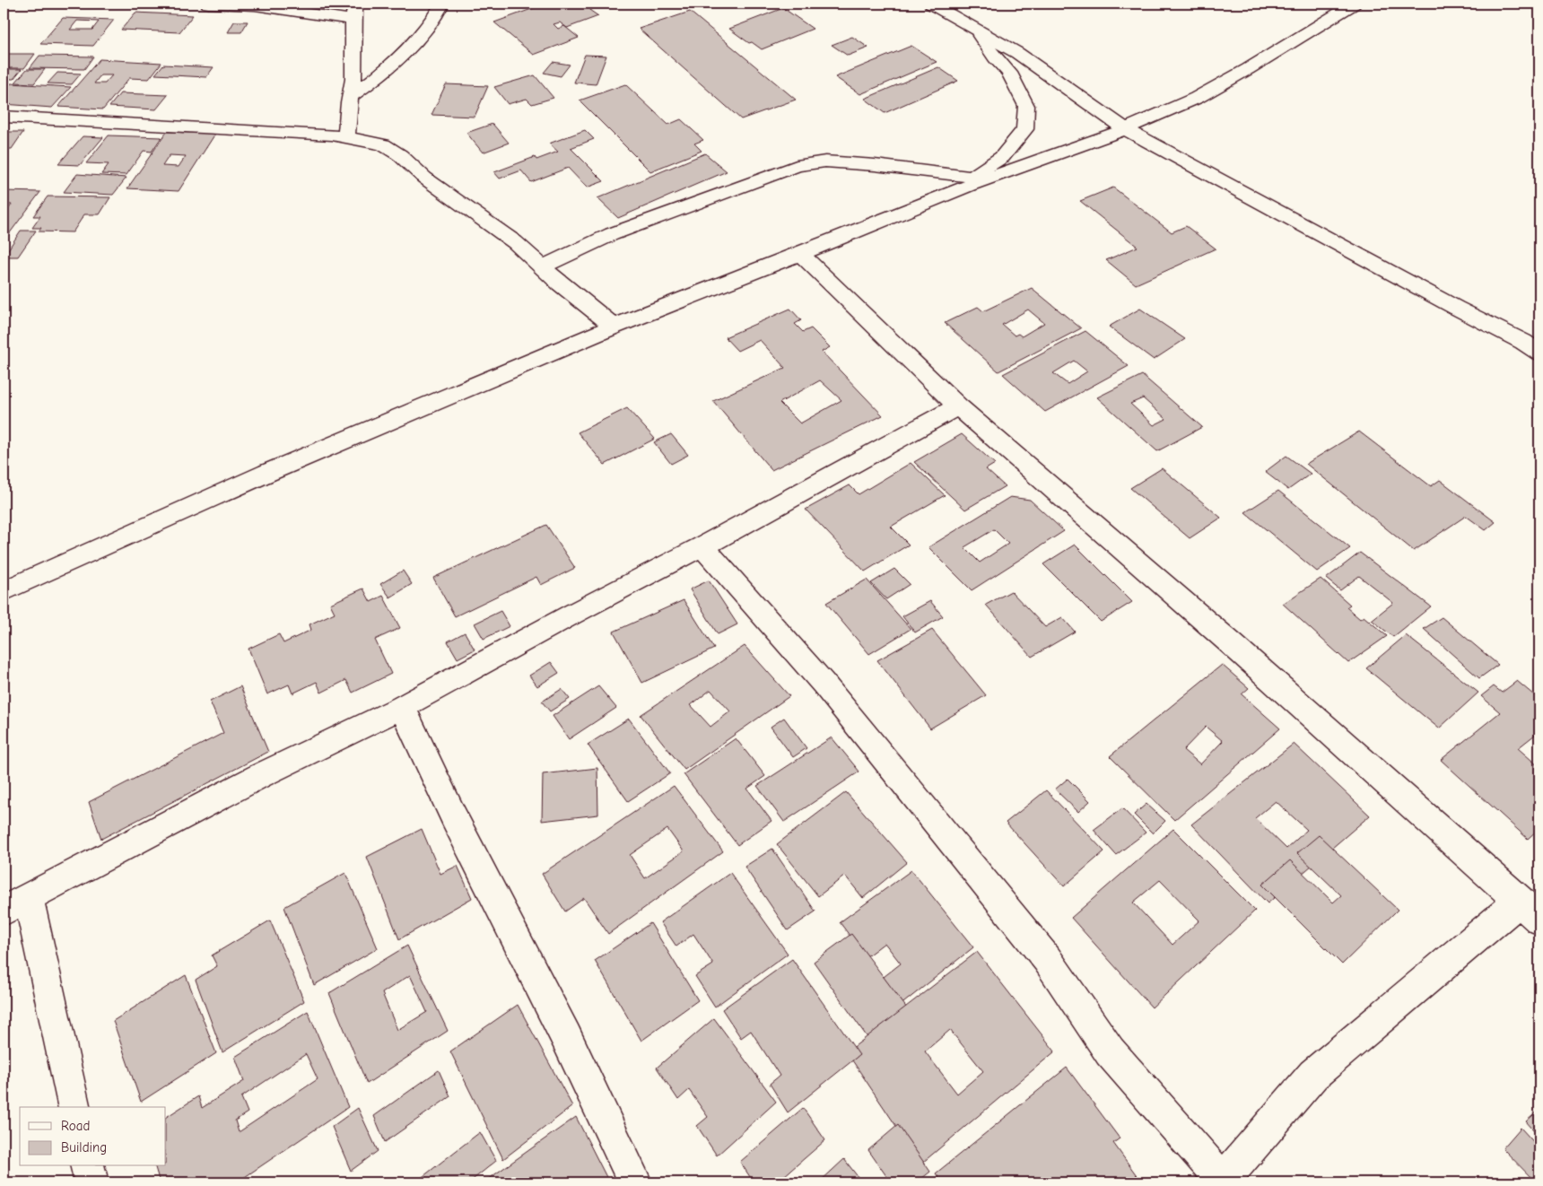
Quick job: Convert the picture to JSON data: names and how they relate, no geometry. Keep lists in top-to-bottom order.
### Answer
{
  "legend": ["Road", "Building"]
}
